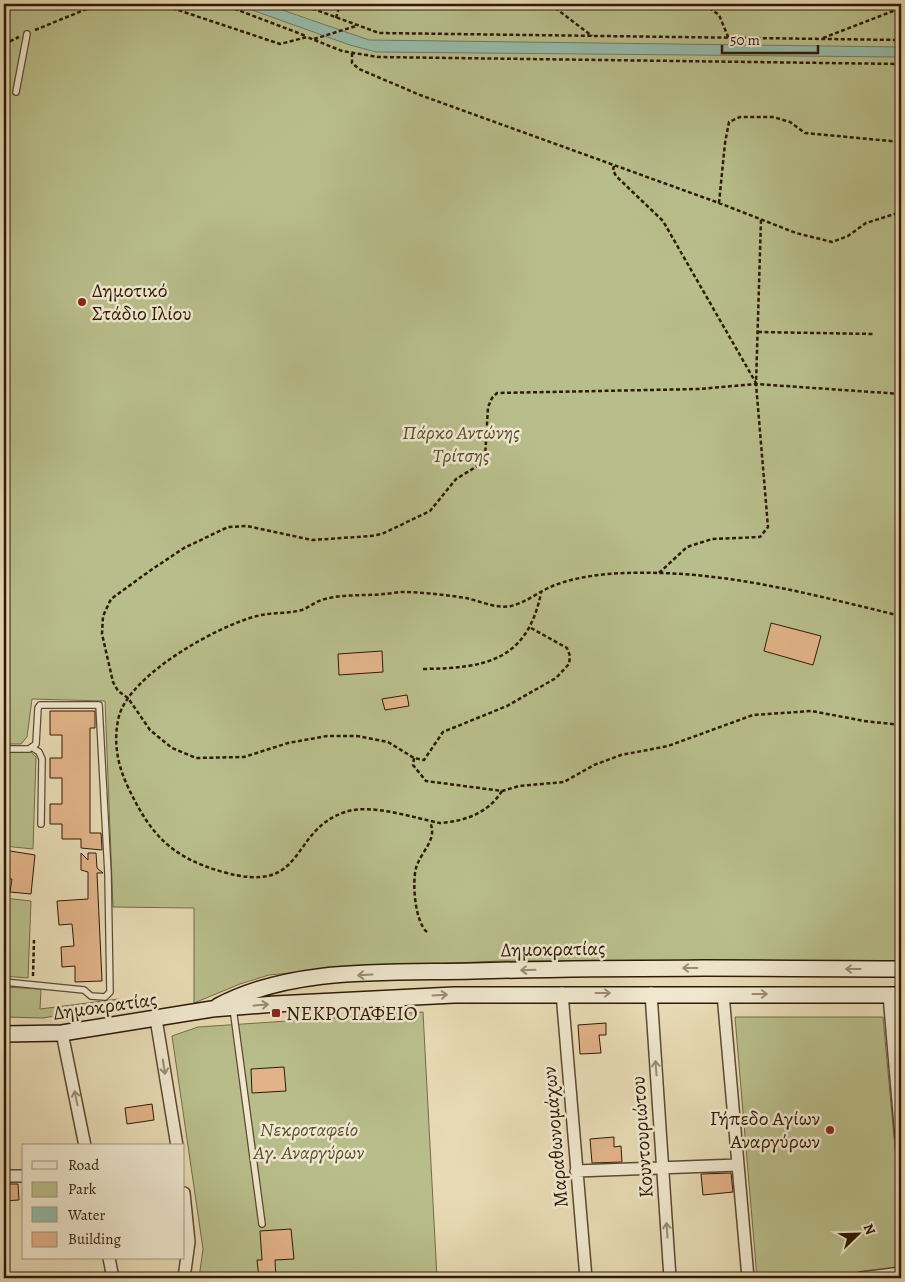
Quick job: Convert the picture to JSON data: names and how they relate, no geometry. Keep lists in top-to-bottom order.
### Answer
{
  "streets": {
    "main road": ["Δημοκρατίας"],
    "street": ["Μαραθωνομάχων", "Κουντουριώτου"]
  },
  "crossings": [
    ["Δημοκρατίας", "Μαραθωνομάχων"],
    ["Δημοκρατίας", "Κουντουριώτου"]
  ],
  "parks": ["Πάρκο Αντώνης Τρίτσης", "Νεκροταφείο Αγ. Αναργύρων"],
  "places": {
    "other": ["Δημοτικό Στάδιο Ιλίου", "Γήπεδο Αγίων Αναργύρων"],
    "transit": ["ΝΕΚΡΟΤΑΦΕΙΟ"]
  },
  "legend": [
    "Road",
    "Park",
    "Water",
    "Building"
  ],
  "scale_bar": "50 m",
  "north": "top right"
}
